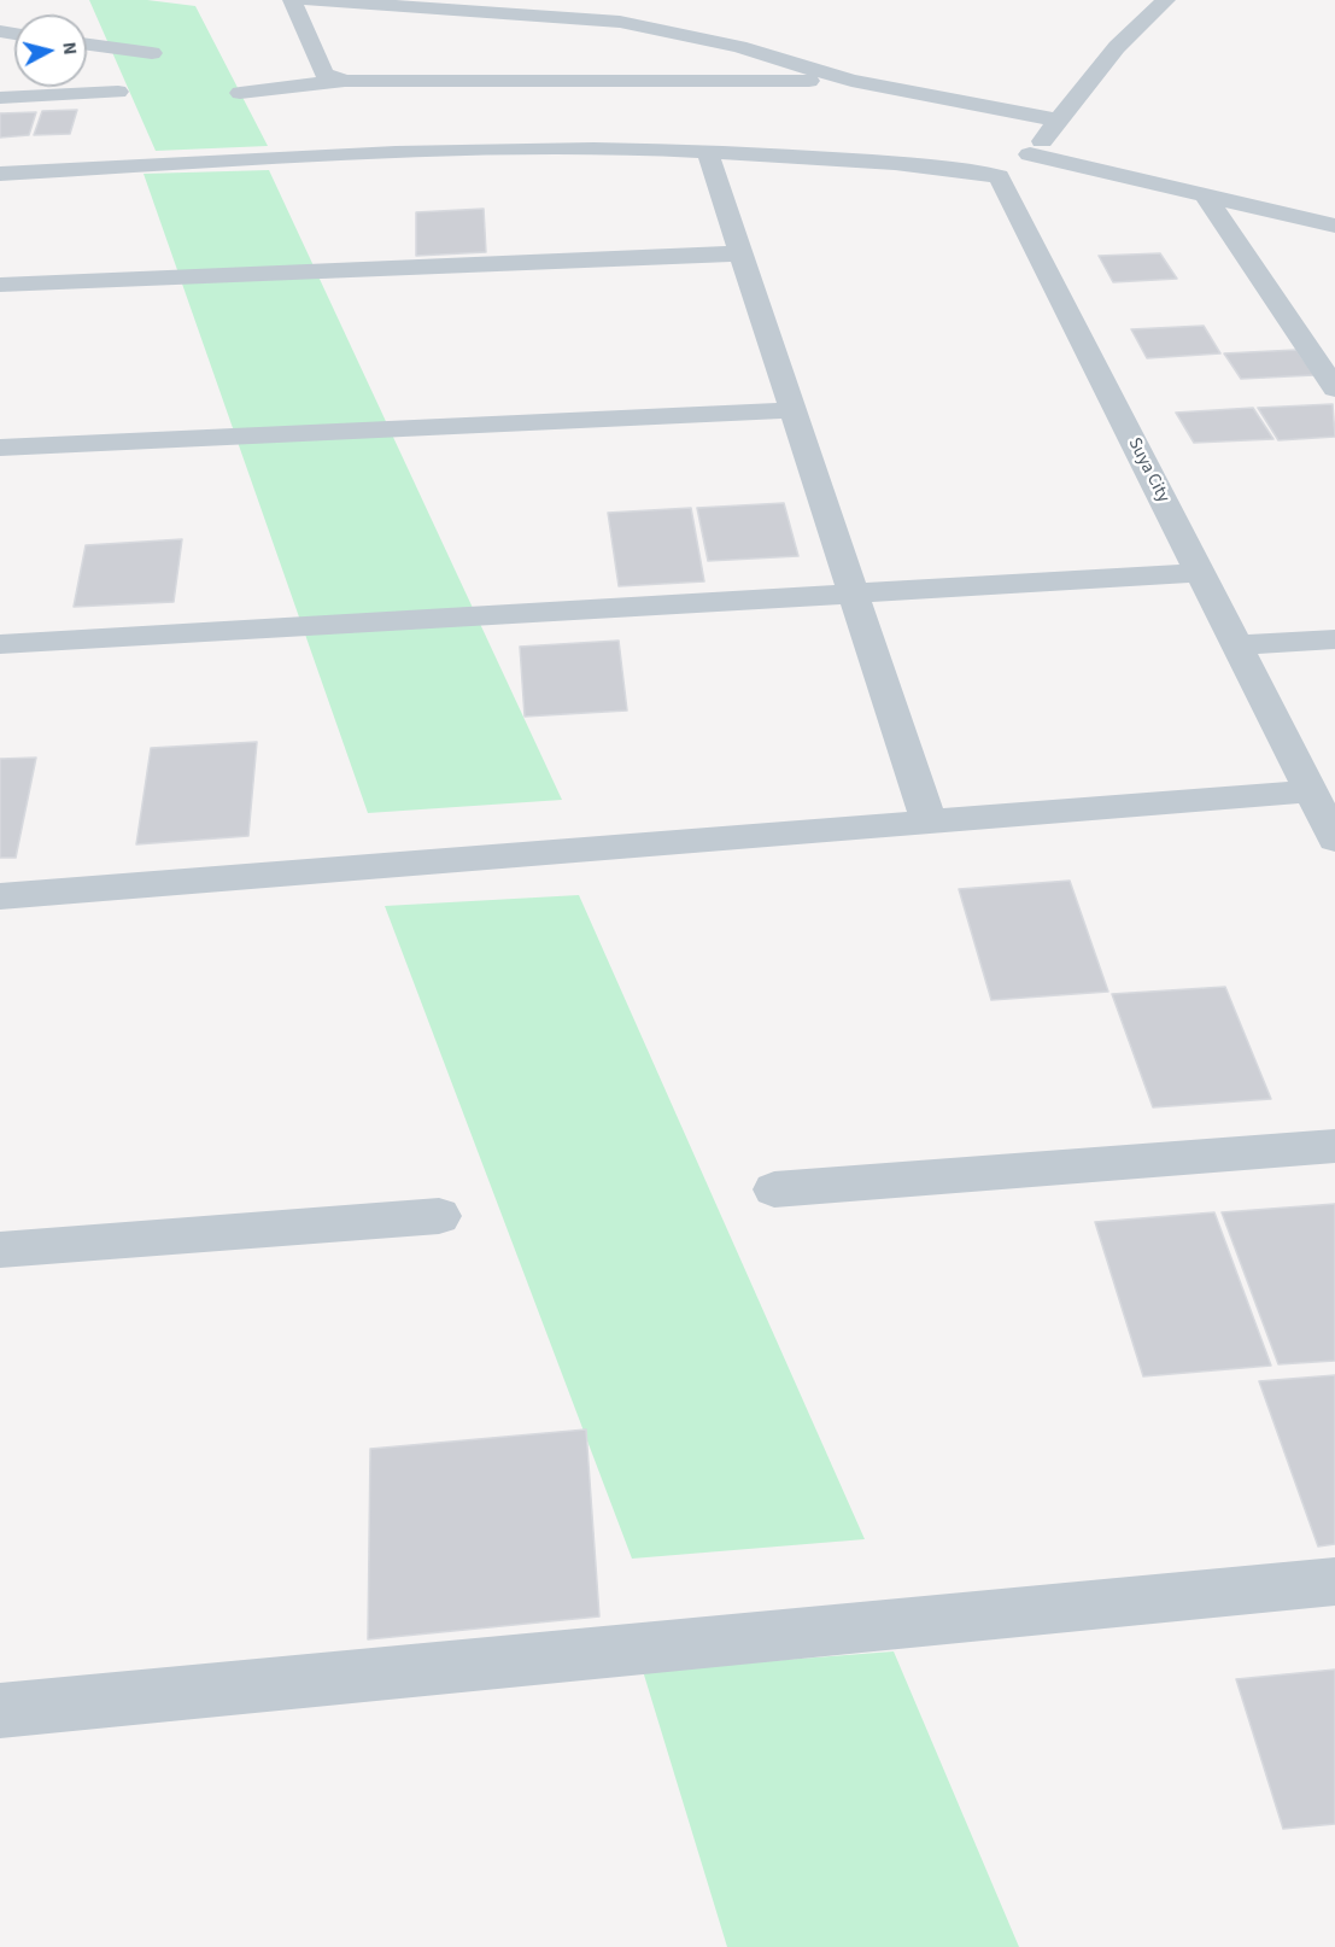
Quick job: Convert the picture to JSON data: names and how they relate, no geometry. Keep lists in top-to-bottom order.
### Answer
{
  "streets": {
    "street": ["Suya City"]
  },
  "north": "right"
}
